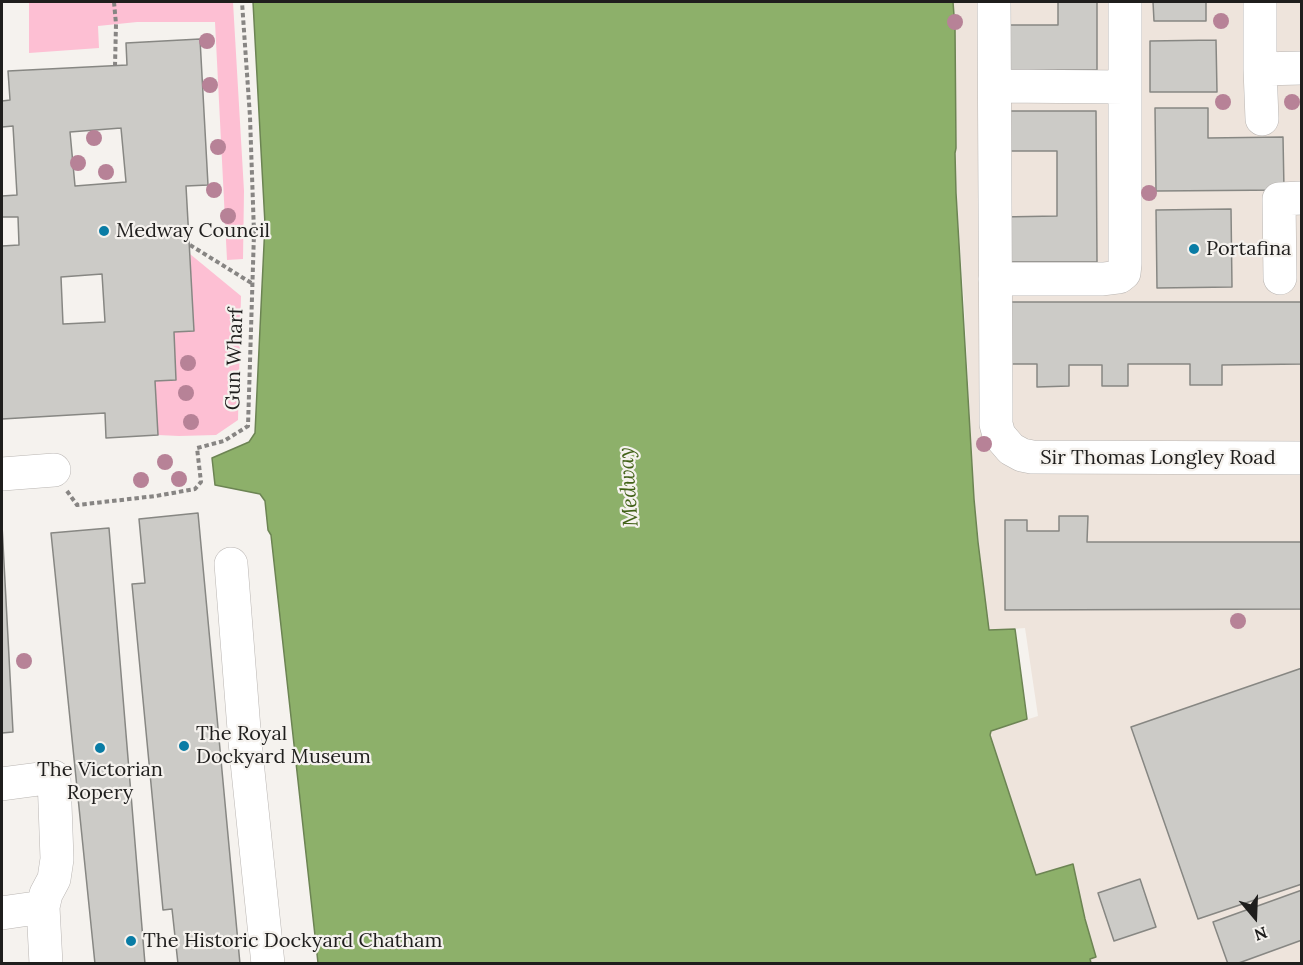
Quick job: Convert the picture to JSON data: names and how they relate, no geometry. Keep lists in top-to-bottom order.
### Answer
{
  "streets": {
    "street": ["Sir Thomas Longley Road"],
    "path": ["Gun Wharf"]
  },
  "water": ["Medway"],
  "places": [
    "Medway Council",
    "Portafina",
    "The Royal Dockyard Museum",
    "The Victorian Ropery",
    "The Historic Dockyard Chatham"
  ],
  "north": "bottom"
}
